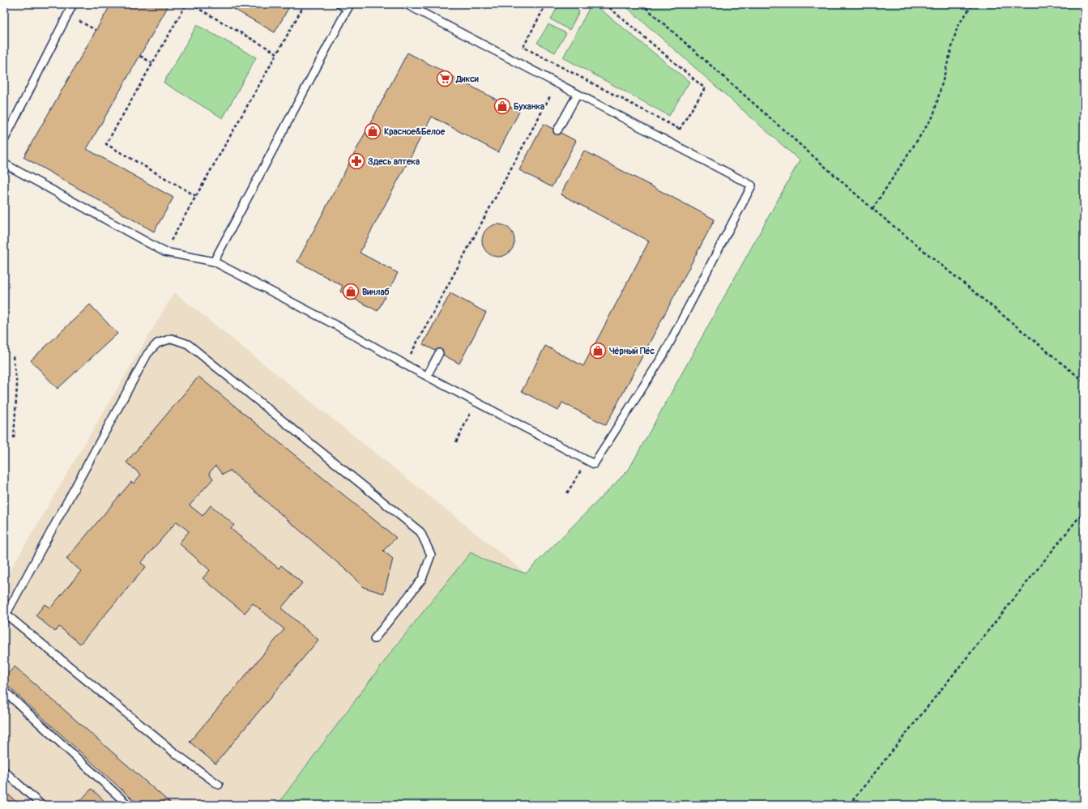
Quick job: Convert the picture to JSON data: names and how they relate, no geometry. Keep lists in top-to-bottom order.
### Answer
{
  "places": {
    "supermarket": ["Дикси"],
    "shop": [
      "Буханка",
      "Красное&Белое",
      "Винлаб",
      "Чёрный Пёс"
    ],
    "pharmacy": ["Здесь аптека"]
  }
}
